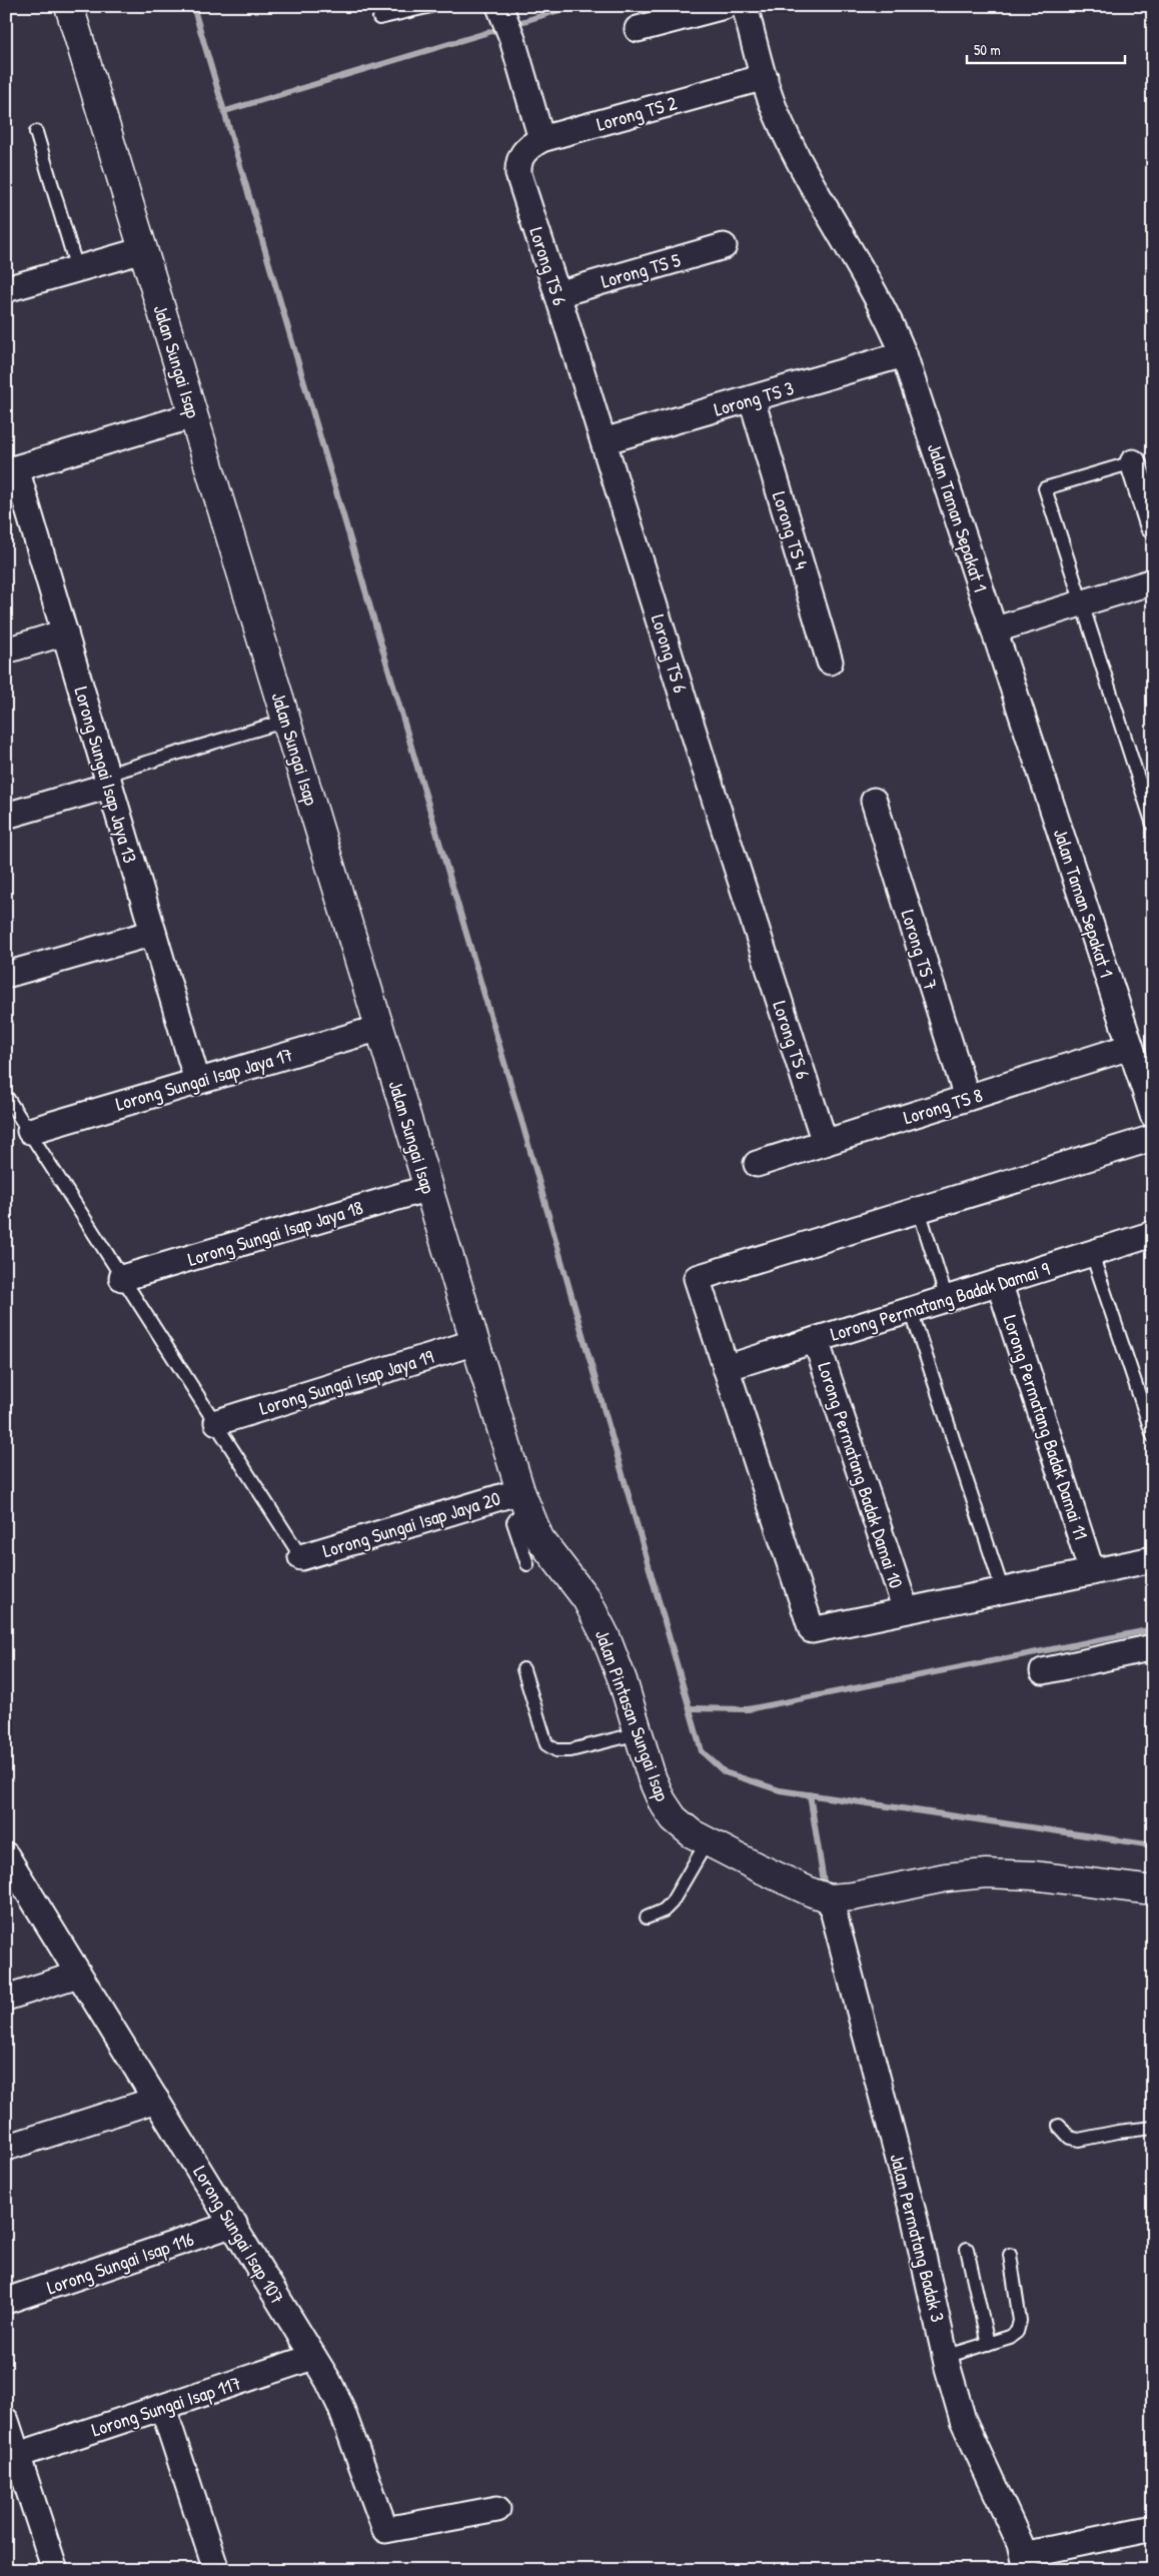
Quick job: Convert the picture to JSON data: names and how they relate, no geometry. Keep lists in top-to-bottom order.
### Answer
{
  "streets": {
    "street": [
      "Lorong TS 2",
      "Lorong TS 6",
      "Lorong TS 5",
      "Jalan Sungai Isap",
      "Lorong TS 3",
      "Jalan Taman Sepakat 1",
      "Lorong TS 4",
      "Lorong Sungai Isap Jaya 13",
      "Lorong TS 7",
      "Lorong Sungai Isap Jaya 17",
      "Lorong TS 8",
      "Lorong Sungai Isap Jaya 18",
      "Lorong Permatang Badak Damai 9",
      "Lorong Sungai Isap Jaya 19",
      "Lorong Permatang Badak Damai 11",
      "Lorong Permatang Badak Damai 10",
      "Lorong Sungai Isap Jaya 20",
      "Jalan Pintasan Sungai Isap",
      "Lorong Sungai Isap 107",
      "Jalan Permatang Badak 3",
      "Lorong Sungai Isap 116",
      "Lorong Sungai Isap 117"
    ]
  },
  "crossings": [
    ["Lorong TS 2", "Lorong TS 6"],
    ["Lorong TS 2", "Jalan Taman Sepakat 1"],
    ["Lorong TS 6", "Lorong TS 5"],
    ["Lorong TS 6", "Lorong TS 3"],
    ["Lorong TS 6", "Lorong TS 8"],
    ["Jalan Sungai Isap", "Lorong Sungai Isap Jaya 17"],
    ["Jalan Sungai Isap", "Lorong Sungai Isap Jaya 18"],
    ["Jalan Sungai Isap", "Lorong Sungai Isap Jaya 19"],
    ["Jalan Sungai Isap", "Lorong Sungai Isap Jaya 20"],
    ["Jalan Sungai Isap", "Jalan Pintasan Sungai Isap"],
    ["Lorong TS 3", "Jalan Taman Sepakat 1"],
    ["Lorong TS 3", "Lorong TS 4"],
    ["Jalan Taman Sepakat 1", "Lorong TS 8"],
    ["Lorong Sungai Isap Jaya 13", "Lorong Sungai Isap Jaya 17"],
    ["Lorong TS 7", "Lorong TS 8"],
    ["Lorong Permatang Badak Damai 9", "Lorong Permatang Badak Damai 11"],
    ["Lorong Permatang Badak Damai 9", "Lorong Permatang Badak Damai 10"],
    ["Lorong Sungai Isap Jaya 20", "Jalan Pintasan Sungai Isap"],
    ["Jalan Pintasan Sungai Isap", "Jalan Permatang Badak 3"],
    ["Lorong Sungai Isap 107", "Lorong Sungai Isap 116"],
    ["Lorong Sungai Isap 107", "Lorong Sungai Isap 117"]
  ],
  "scale_bar": "50 m"
}
